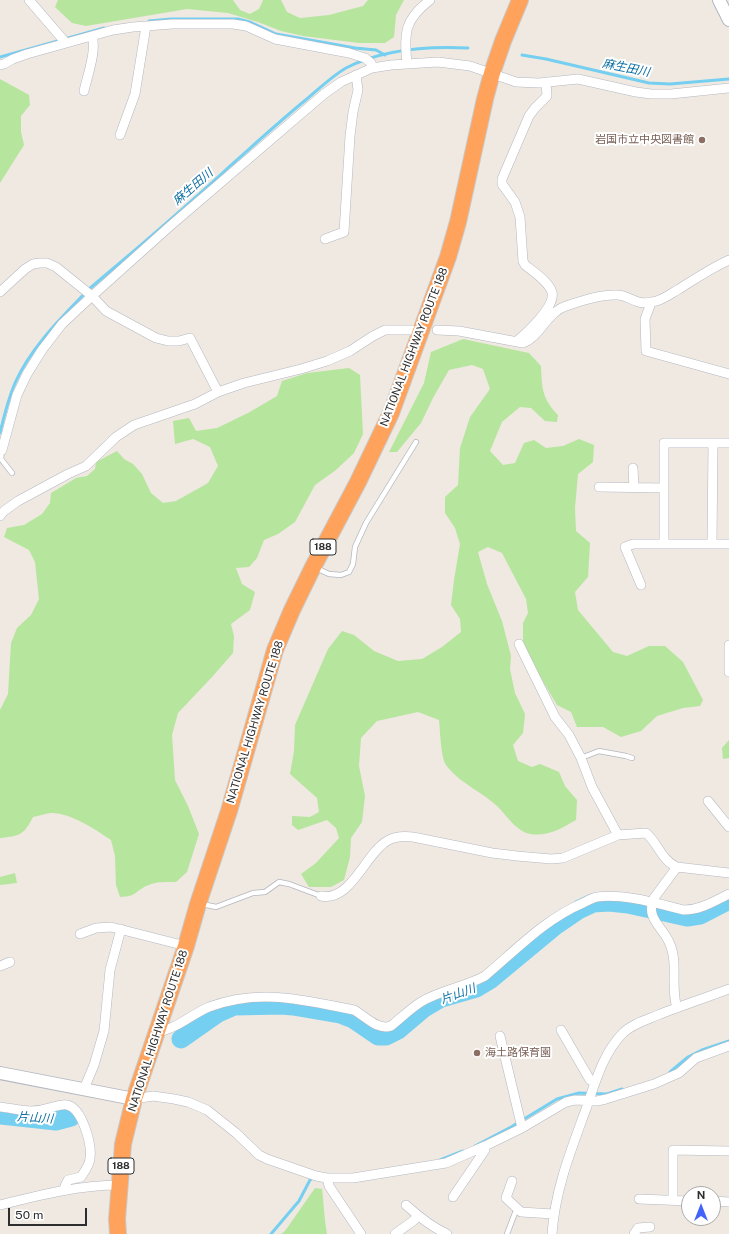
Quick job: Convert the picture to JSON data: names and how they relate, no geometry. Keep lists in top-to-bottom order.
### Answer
{
  "streets": {
    "highway": ["NATIONAL HIGHWAY ROUTE 188", "188"]
  },
  "water": ["麻生田川", "片山川"],
  "places": ["岩国市立中央図書館", "海土路保育園"],
  "scale_bar": "50 m",
  "north": "top"
}
